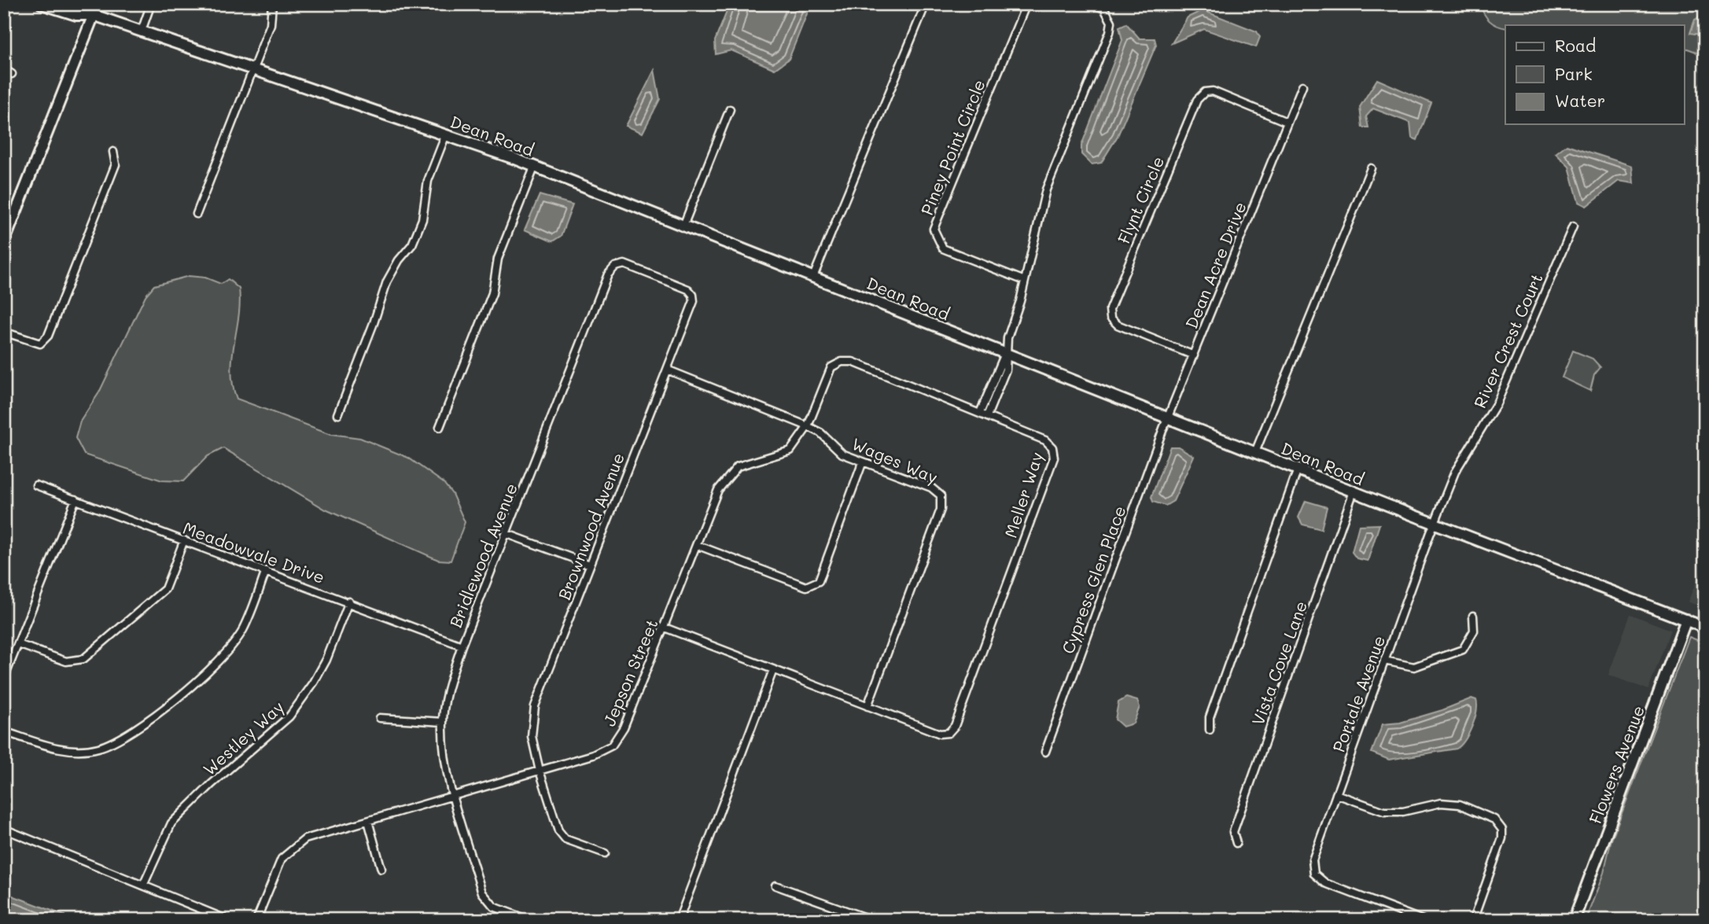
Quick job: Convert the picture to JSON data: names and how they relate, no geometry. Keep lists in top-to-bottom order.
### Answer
{
  "streets": {
    "main road": ["Dean Road", "Flowers Avenue"],
    "street": [
      "Piney Point Circle",
      "Flynt Circle",
      "Dean Acre Drive",
      "River Crest Court",
      "Wages Way",
      "Meller Way",
      "Brownwood Avenue",
      "Meadowvale Drive",
      "Bridlewood Avenue",
      "Cypress Glen Place",
      "Vista Cove Lane",
      "Jepson Street",
      "Portale Avenue",
      "Westley Way"
    ]
  },
  "crossings": [
    ["Dean Road", "Dean Acre Drive"],
    ["Dean Road", "River Crest Court"],
    ["Dean Road", "Cypress Glen Place"],
    ["Dean Road", "Vista Cove Lane"],
    ["Dean Road", "Portale Avenue"],
    ["Dean Road", "Flowers Avenue"],
    ["Flynt Circle", "Dean Acre Drive"],
    ["Dean Acre Drive", "Cypress Glen Place"],
    ["River Crest Court", "Portale Avenue"],
    ["Wages Way", "Meller Way"],
    ["Wages Way", "Brownwood Avenue"],
    ["Wages Way", "Jepson Street"],
    ["Meller Way", "Jepson Street"],
    ["Brownwood Avenue", "Bridlewood Avenue"],
    ["Brownwood Avenue", "Jepson Street"],
    ["Meadowvale Drive", "Bridlewood Avenue"],
    ["Meadowvale Drive", "Westley Way"],
    ["Bridlewood Avenue", "Jepson Street"]
  ],
  "legend": ["Road", "Park", "Water"]
}
